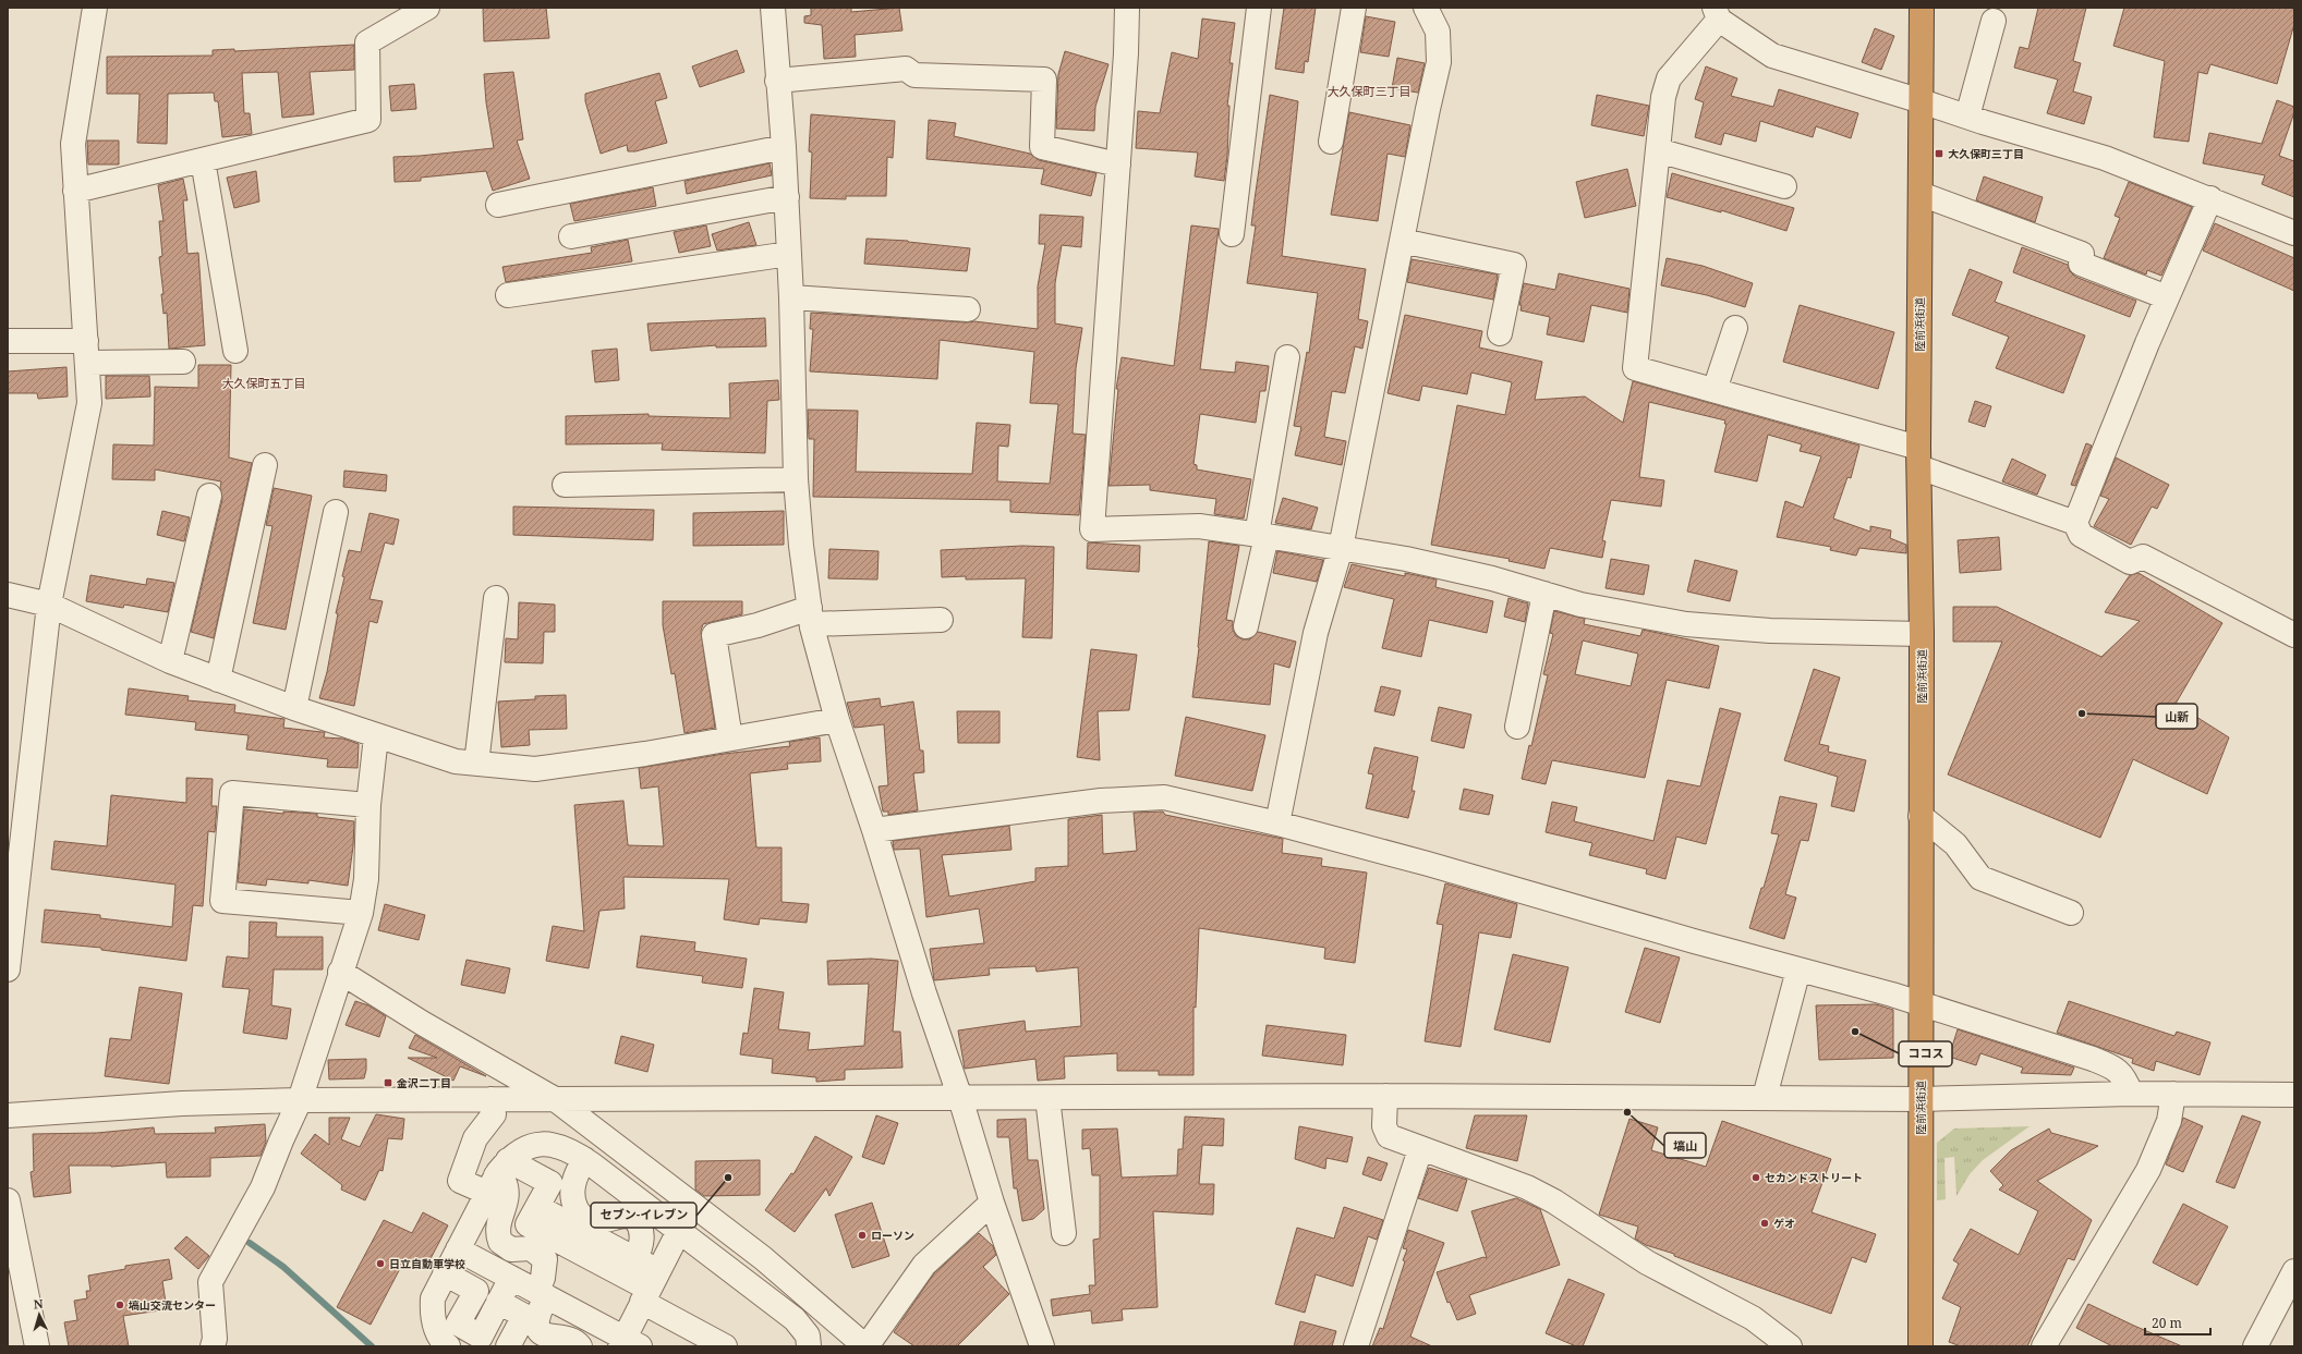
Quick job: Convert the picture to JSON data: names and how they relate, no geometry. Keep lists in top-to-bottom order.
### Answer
{
  "streets": {
    "highway": ["陸前浜街道"]
  },
  "districts": ["大久保町三丁目", "大久保町五丁目"],
  "places": {
    "transit": ["大久保町三丁目", "金沢二丁目"],
    "other": [
      "山新",
      "ココス",
      "塙山",
      "セブン-イレブン",
      "セカンドストリート",
      "ゲオ",
      "ローソン",
      "日立自動車学校",
      "塙山交流センター"
    ]
  },
  "scale_bar": "20 m",
  "north": "top"
}
